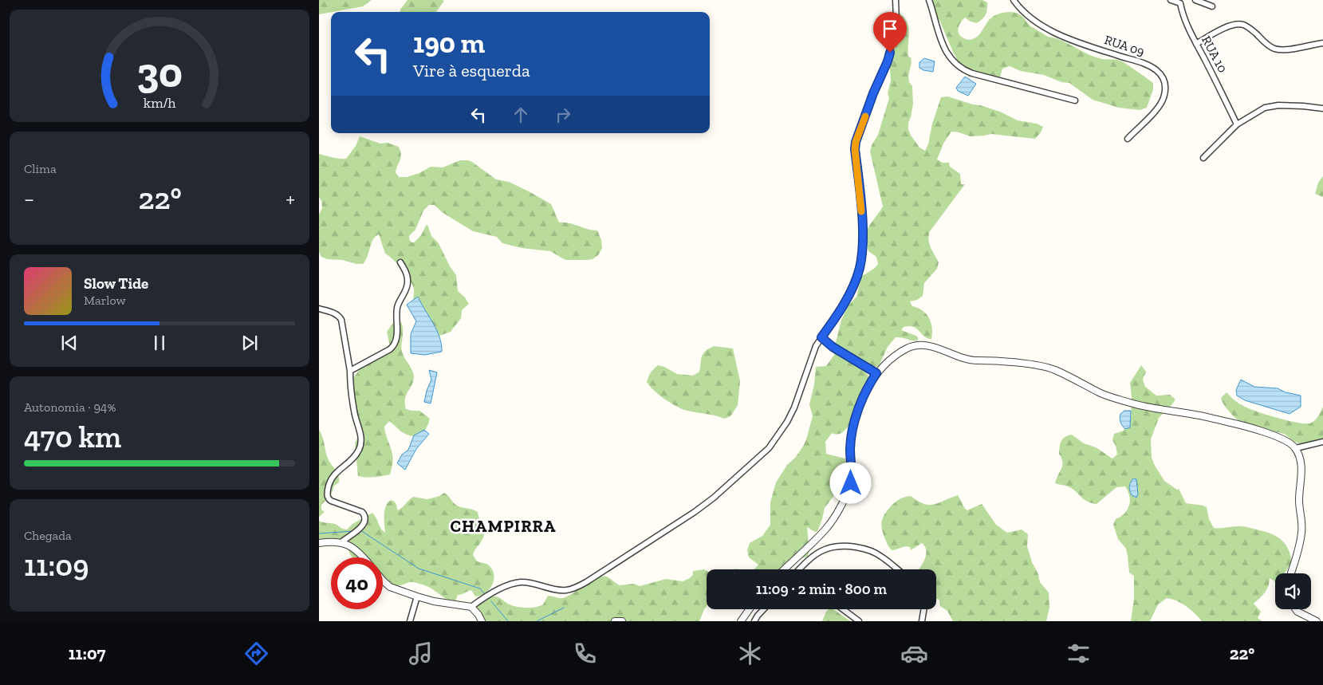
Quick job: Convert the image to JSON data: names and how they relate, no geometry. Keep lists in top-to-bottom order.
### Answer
{
  "streets": {
    "street": ["RUA 09", "RUA 10"]
  },
  "districts": ["CHAMPIRRA"],
  "page": {
    "turn": ["190 m", "Vire à esquerda"],
    "tile": [
      "Clima",
      ["Autonomia · 94%", "470 km"],
      ["Chegada", "11:09"]
    ],
    "heat": ["−", "22°", "+"],
    "song": ["Slow Tide", "Marlow"],
    "limit": "40",
    "trip": "11:09 · 2 min · 800 m",
    "tabs": ["11:07", "22°"],
    "gauge": ["30", "km/h"]
  }
}
